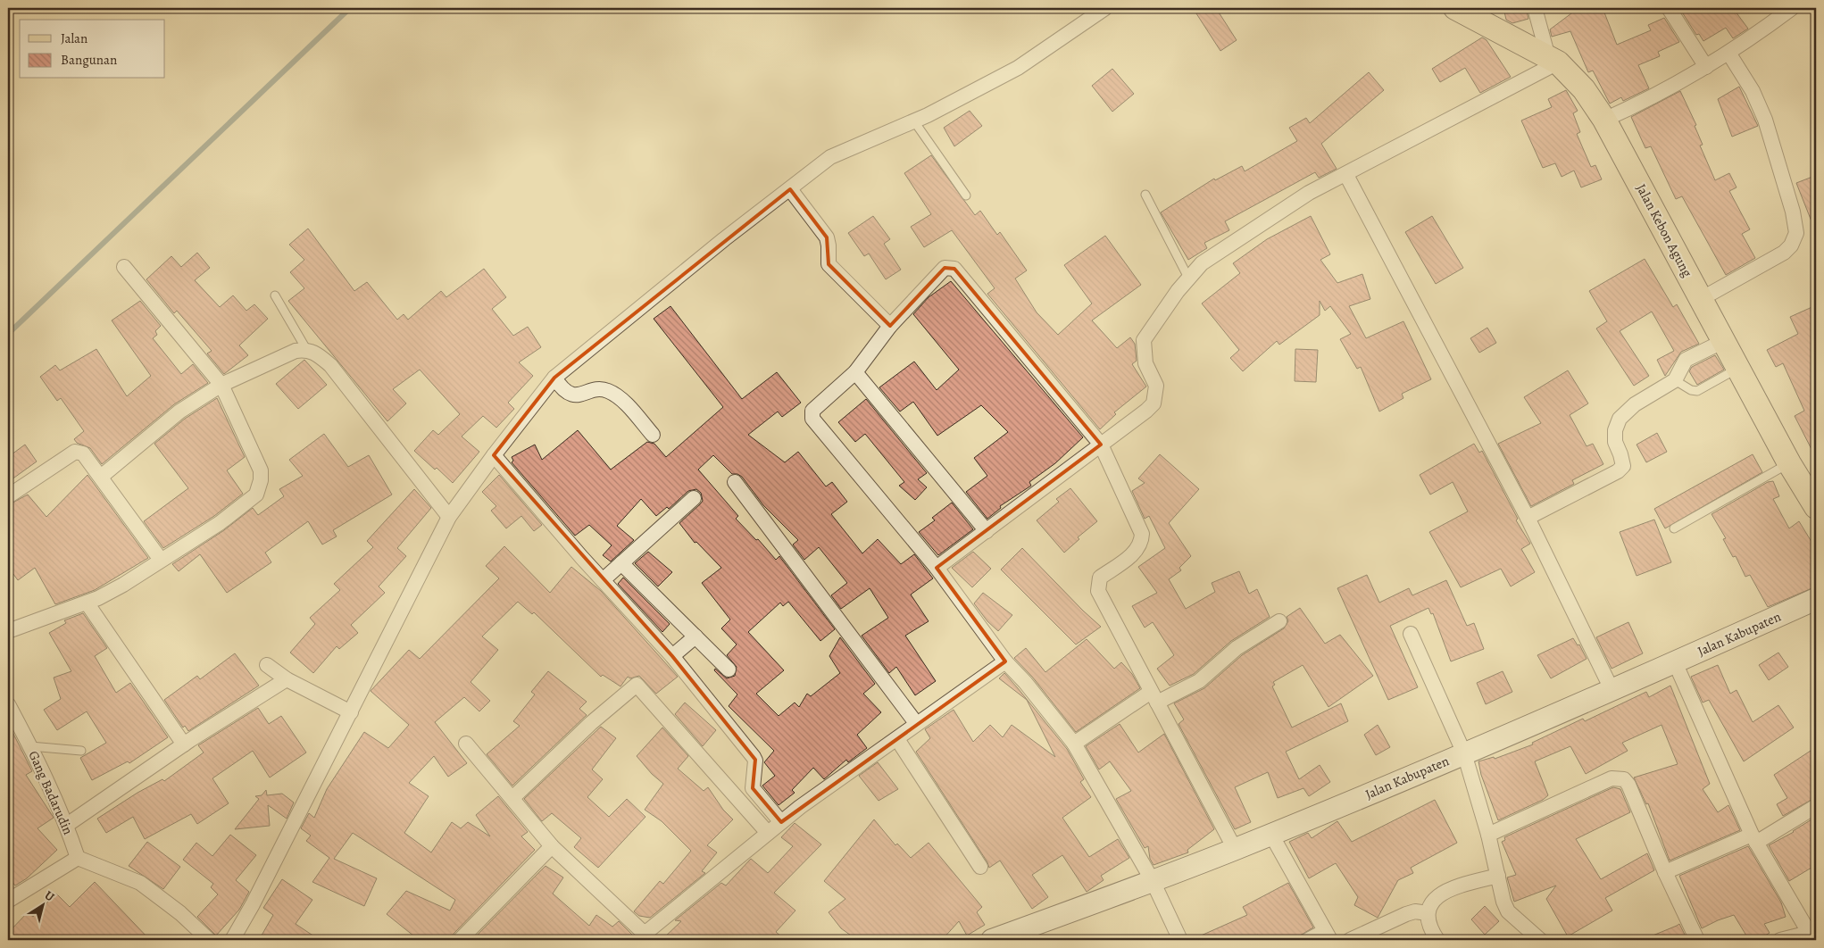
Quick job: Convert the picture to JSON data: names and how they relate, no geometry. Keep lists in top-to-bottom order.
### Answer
{
  "streets": {
    "main road": ["Jalan Kebon Agung", "Jalan Kabupaten"],
    "street": ["Gang Badarudin"]
  },
  "legend": ["Jalan", "Bangunan"],
  "north": "top right"
}
